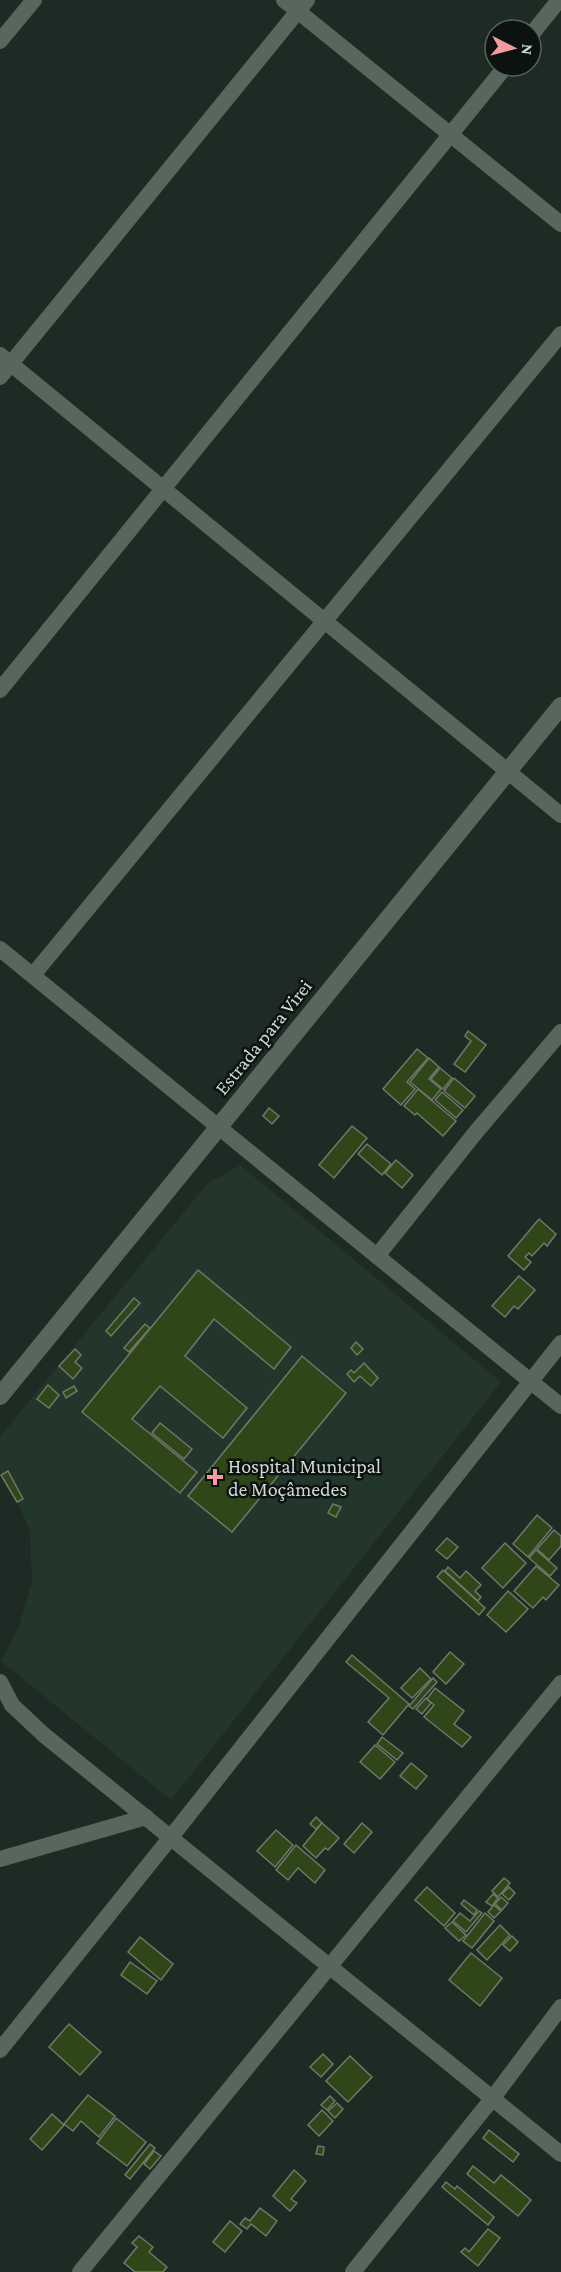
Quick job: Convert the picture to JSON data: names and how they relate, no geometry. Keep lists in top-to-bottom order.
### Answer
{
  "streets": {
    "street": ["Estrada para Virei"]
  },
  "places": {
    "health": ["Hospital Municipal de Moçâmedes"]
  },
  "north": "right"
}
